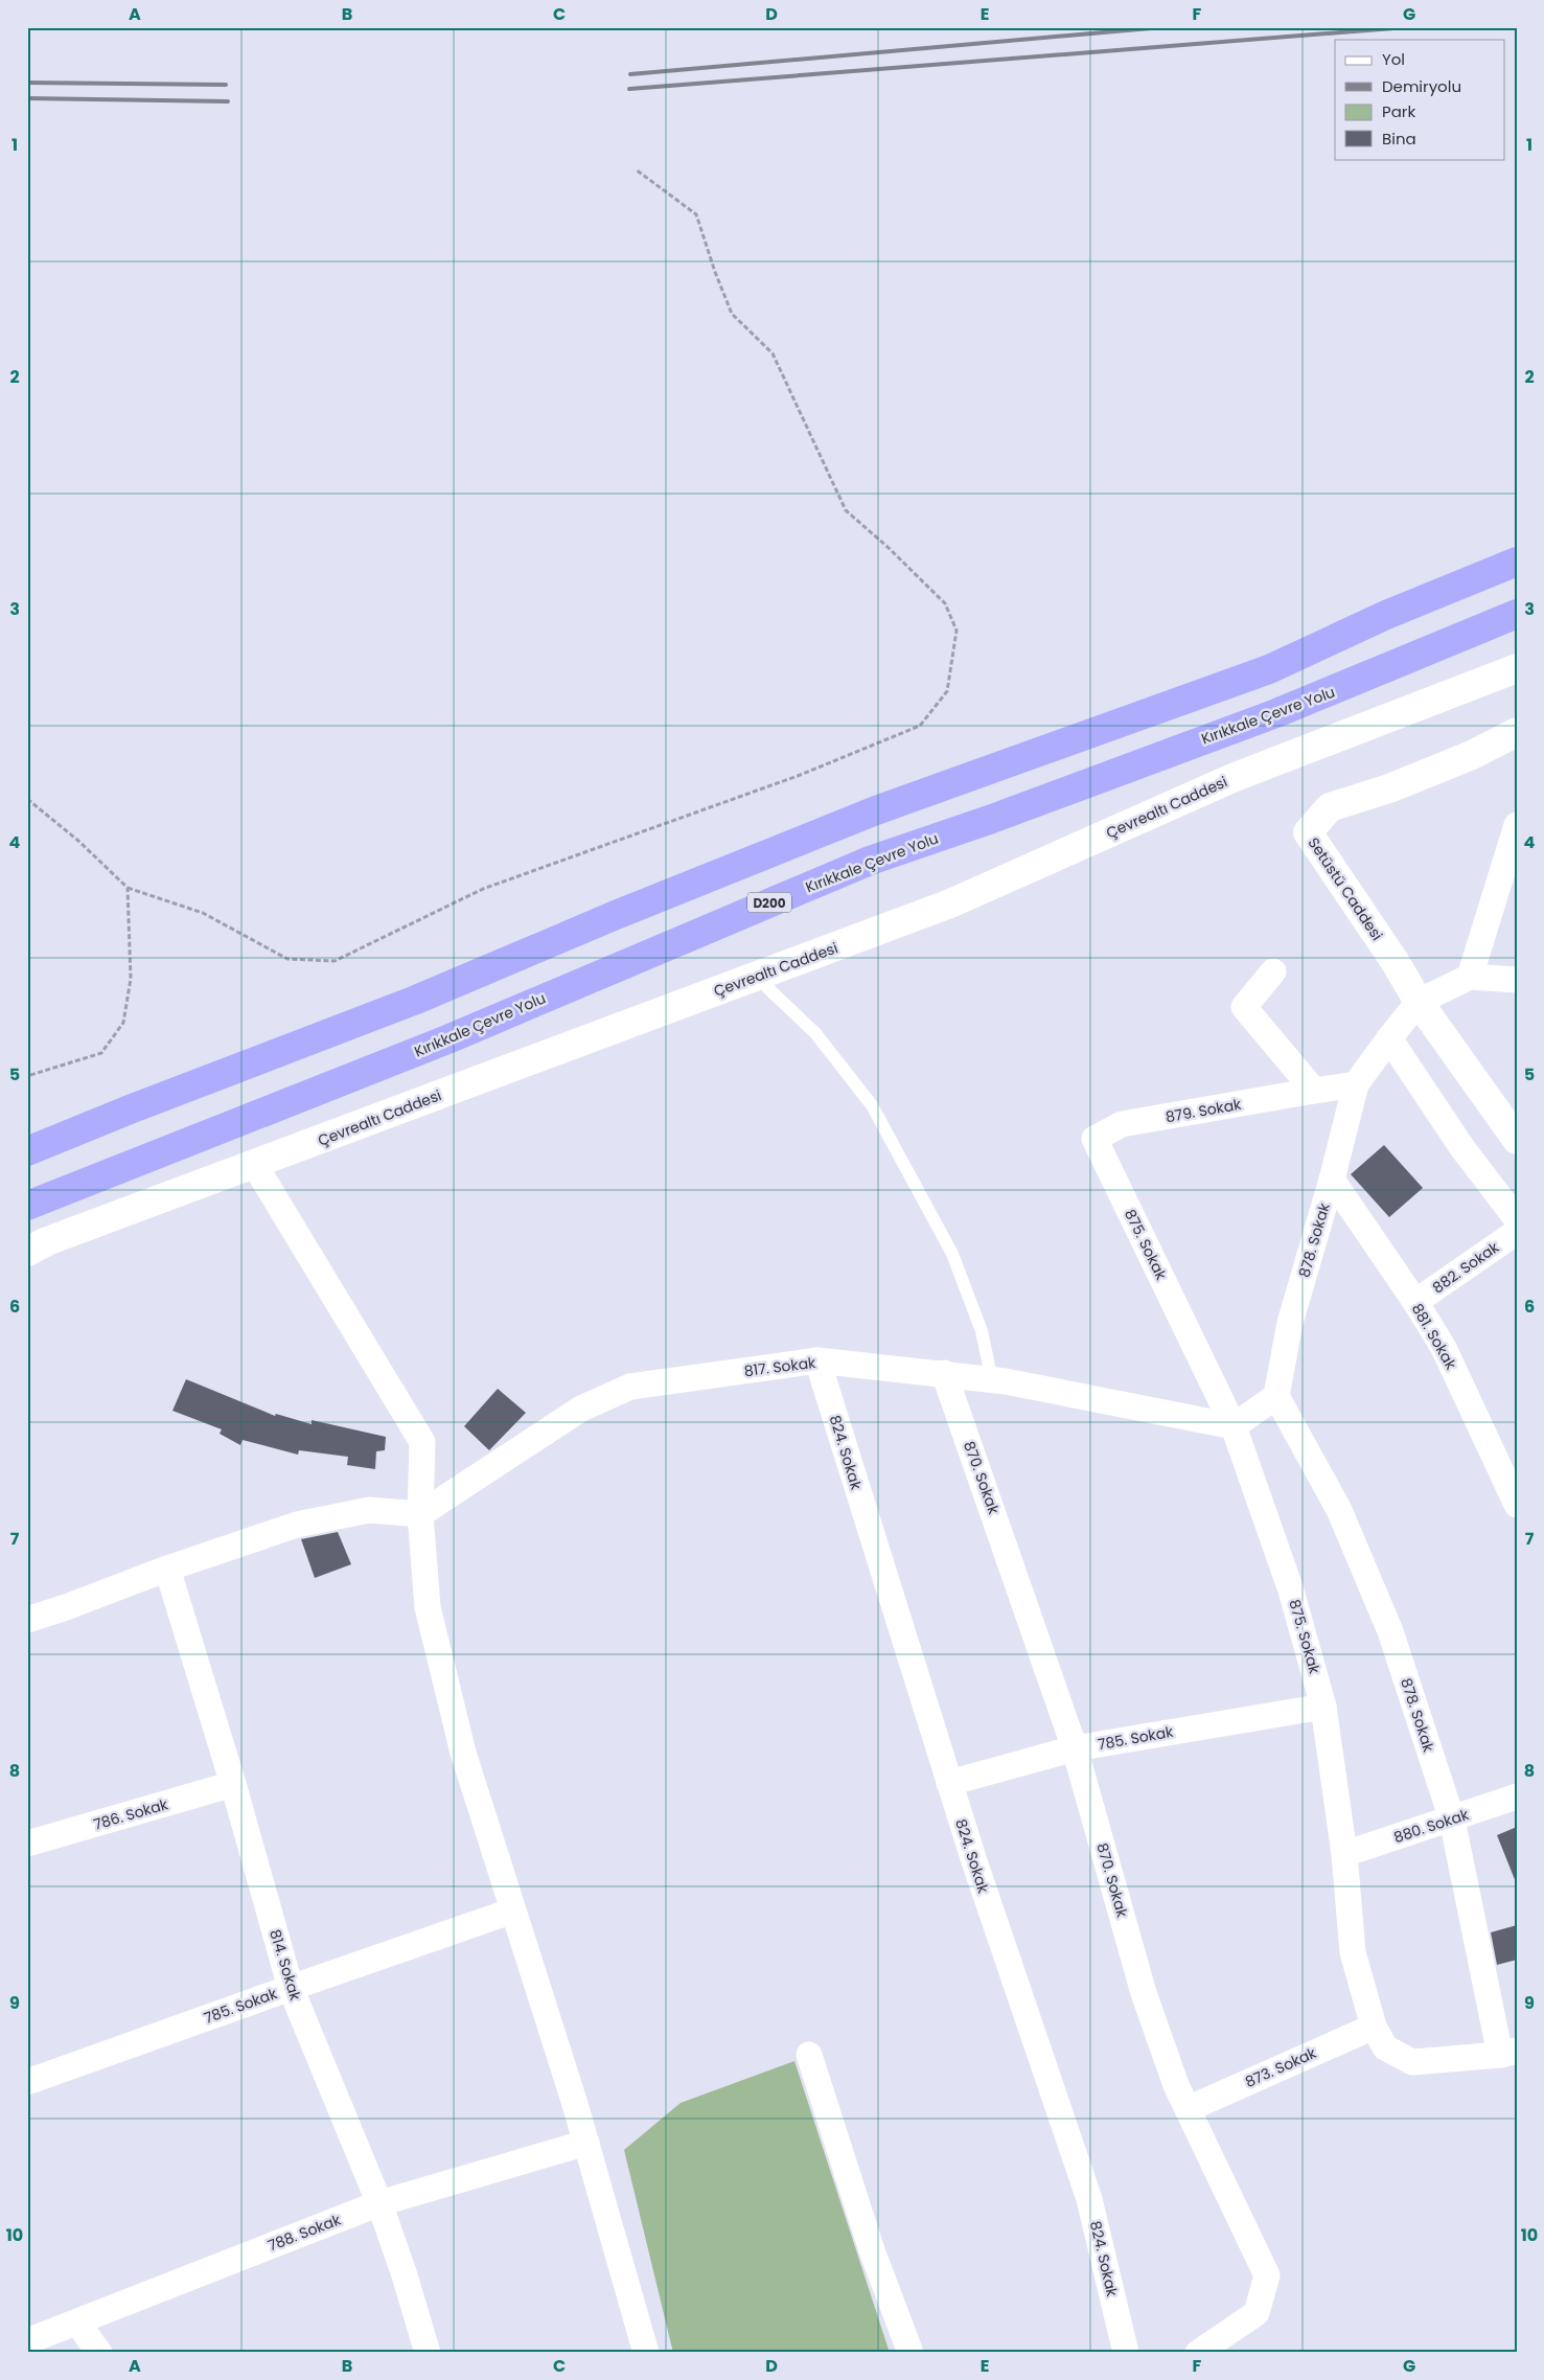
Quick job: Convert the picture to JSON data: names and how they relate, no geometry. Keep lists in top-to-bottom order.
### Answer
{
  "streets": {
    "highway": ["Kırıkkale Çevre Yolu", "D200"],
    "main road": ["Çevrealtı Caddesi", "Setüstü Caddesi"],
    "street": [
      "879. Sokak",
      "878. Sokak",
      "875. Sokak",
      "882. Sokak",
      "881. Sokak",
      "817. Sokak",
      "824. Sokak",
      "870. Sokak",
      "785. Sokak",
      "786. Sokak",
      "880. Sokak",
      "814. Sokak",
      "873. Sokak",
      "788. Sokak"
    ]
  },
  "crossings": [
    ["879. Sokak", "878. Sokak"],
    ["879. Sokak", "875. Sokak"],
    ["878. Sokak", "875. Sokak"],
    ["878. Sokak", "881. Sokak"],
    ["878. Sokak", "880. Sokak"],
    ["875. Sokak", "817. Sokak"],
    ["875. Sokak", "785. Sokak"],
    ["875. Sokak", "880. Sokak"],
    ["875. Sokak", "873. Sokak"],
    ["882. Sokak", "881. Sokak"],
    ["817. Sokak", "824. Sokak"],
    ["817. Sokak", "870. Sokak"],
    ["824. Sokak", "785. Sokak"],
    ["870. Sokak", "785. Sokak"],
    ["870. Sokak", "873. Sokak"],
    ["785. Sokak", "814. Sokak"],
    ["786. Sokak", "814. Sokak"],
    ["814. Sokak", "788. Sokak"]
  ],
  "legend": [
    "Yol",
    "Demiryolu",
    "Park",
    "Bina"
  ],
  "grid": {
    "columns": [
      "A",
      "B",
      "C",
      "D",
      "E",
      "F",
      "G"
    ],
    "rows": [
      "1",
      "2",
      "3",
      "4",
      "5",
      "6",
      "7",
      "8",
      "9",
      "10"
    ]
  }
}
